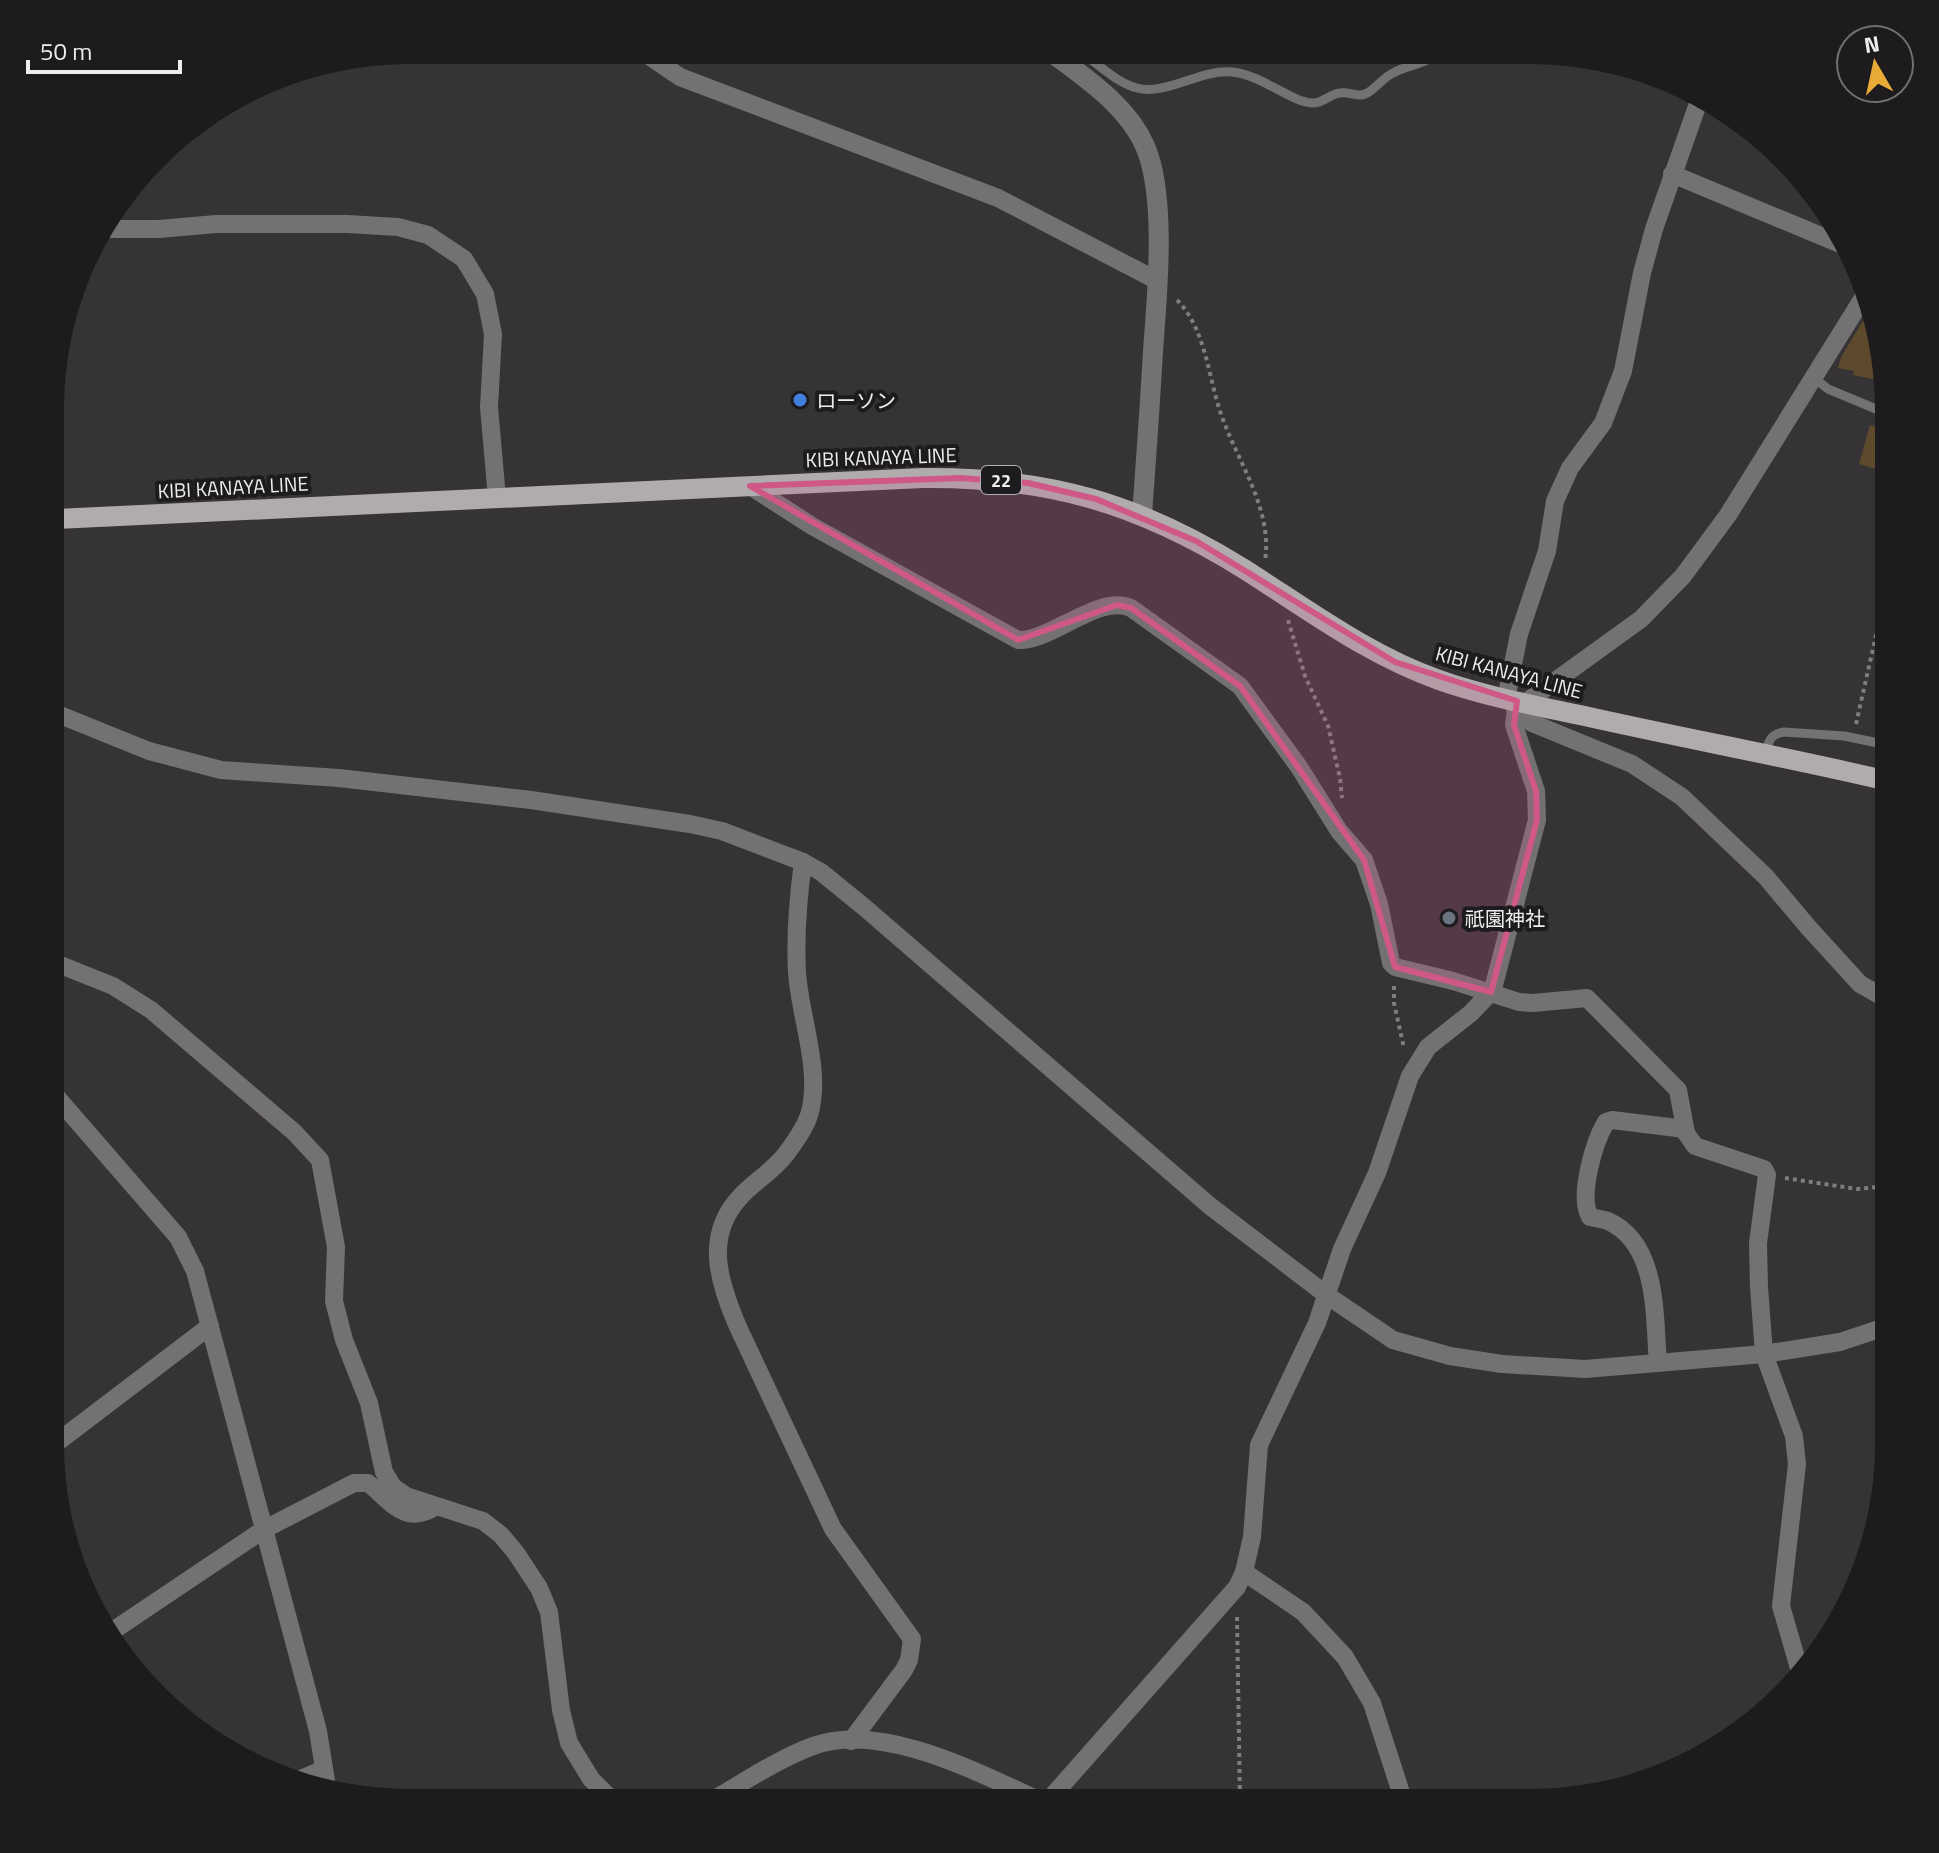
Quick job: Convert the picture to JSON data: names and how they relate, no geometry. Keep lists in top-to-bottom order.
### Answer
{
  "streets": {
    "main road": ["KIBI KANAYA LINE", "22"]
  },
  "places": ["ローソン", "祇園神社"],
  "scale_bar": "50 m",
  "north": "top"
}
